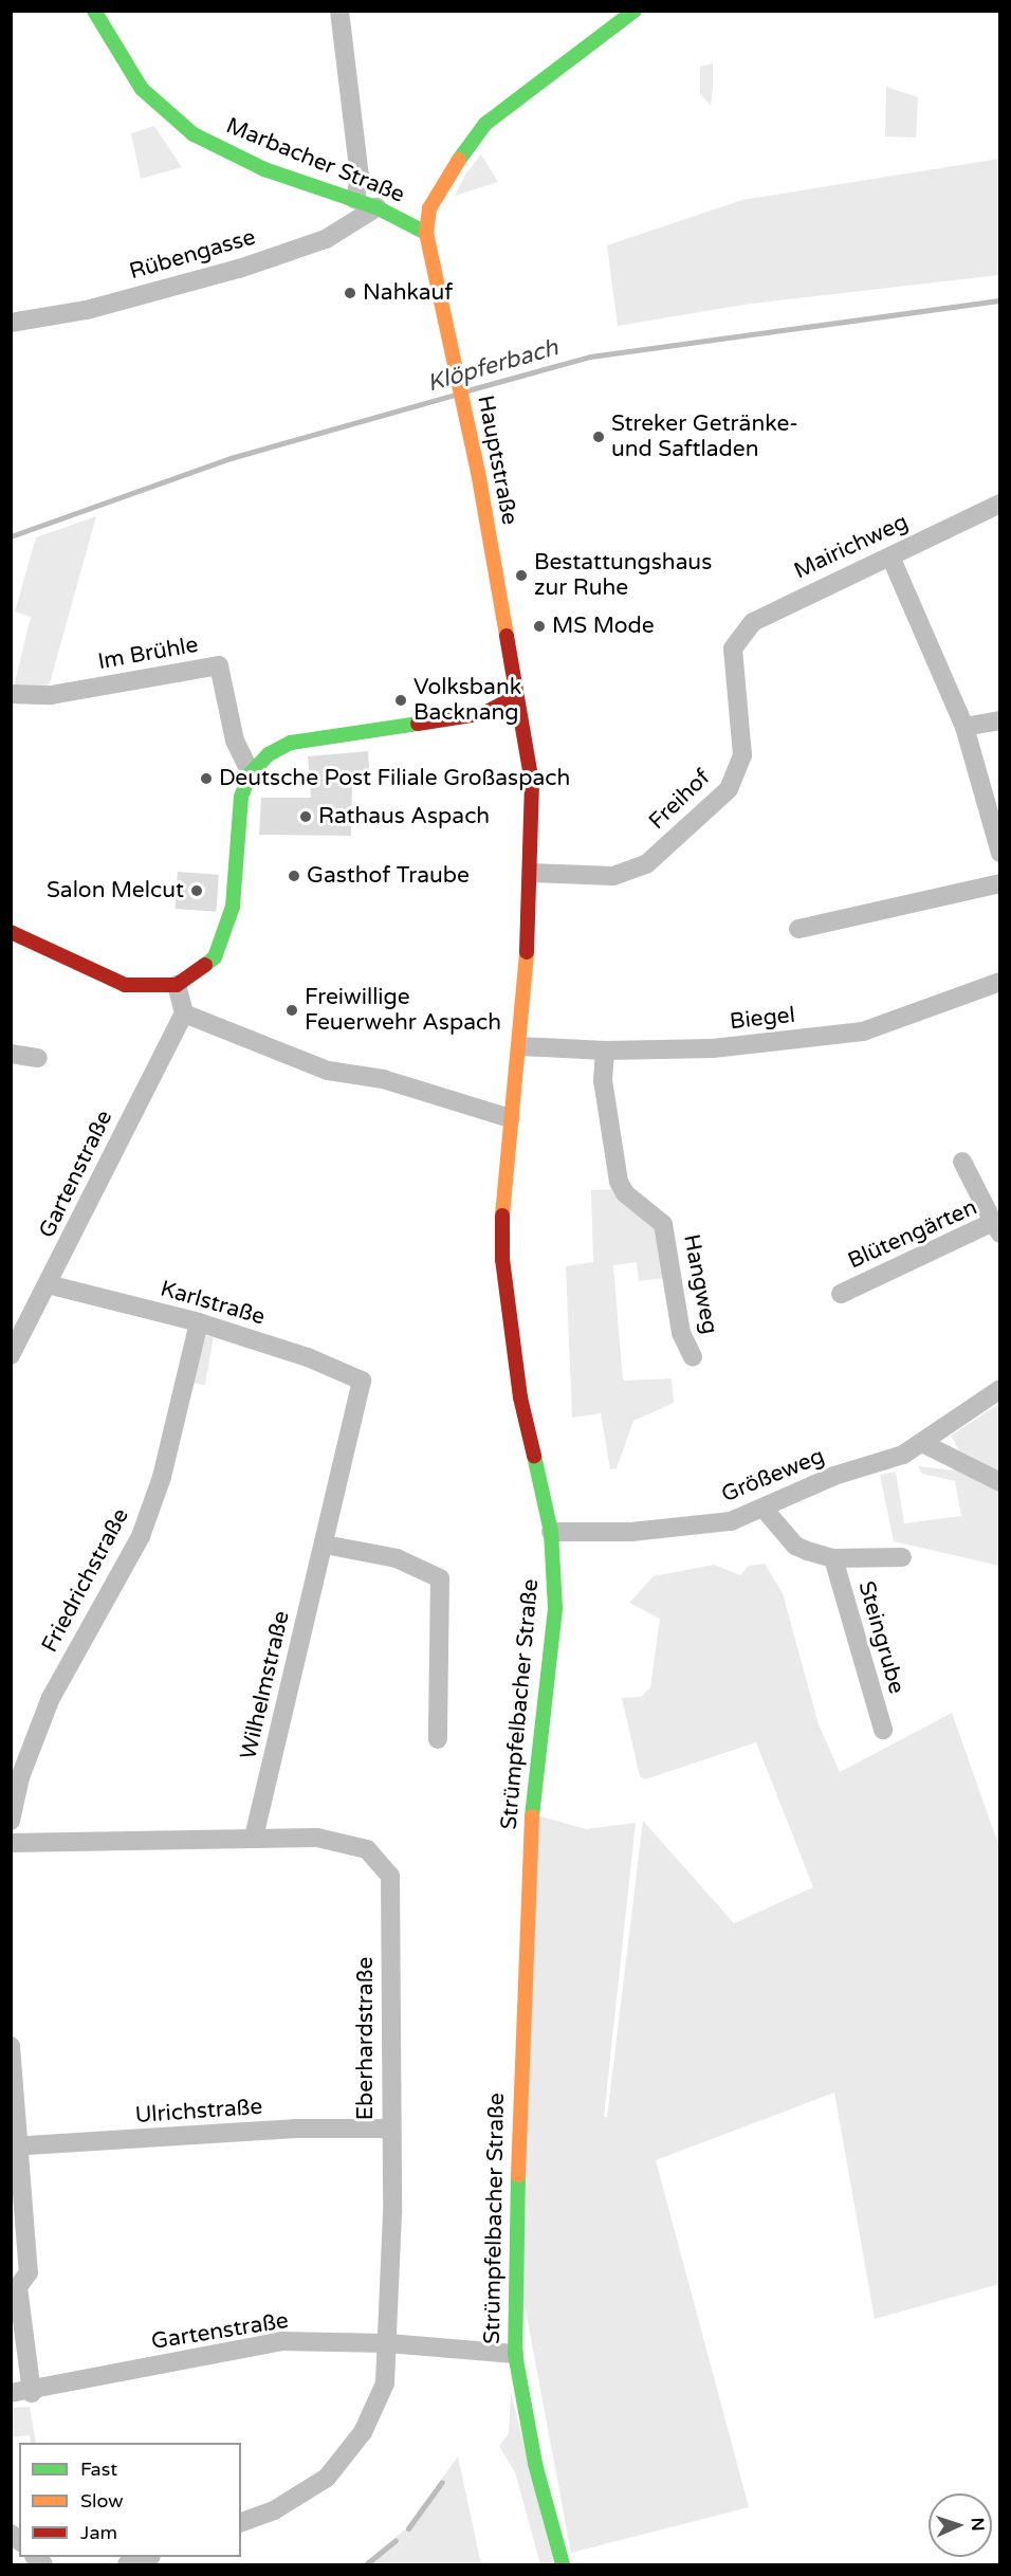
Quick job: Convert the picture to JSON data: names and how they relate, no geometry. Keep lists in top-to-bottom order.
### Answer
{
  "streets": {
    "street": [
      "Marbacher Straße",
      "Rübengasse",
      "Hauptstraße",
      "Mairichweg",
      "Im Brühle",
      "Freihof",
      "Biegel",
      "Gartenstraße",
      "Blütengärten",
      "Hangweg",
      "Karlstraße",
      "Größeweg",
      "Friedrichstraße",
      "Steingrube",
      "Wilhelmstraße",
      "Strümpfelbacher Straße",
      "Eberhardstraße",
      "Ulrichstraße"
    ]
  },
  "crossings": [
    ["Marbacher Straße", "Rübengasse"],
    ["Marbacher Straße", "Hauptstraße"],
    ["Hauptstraße", "Strümpfelbacher Straße"],
    ["Mairichweg", "Freihof"],
    ["Freihof", "Strümpfelbacher Straße"],
    ["Biegel", "Hangweg"],
    ["Biegel", "Strümpfelbacher Straße"],
    ["Gartenstraße", "Karlstraße"],
    ["Gartenstraße", "Strümpfelbacher Straße"],
    ["Gartenstraße", "Eberhardstraße"],
    ["Karlstraße", "Friedrichstraße"],
    ["Karlstraße", "Wilhelmstraße"],
    ["Größeweg", "Steingrube"],
    ["Größeweg", "Strümpfelbacher Straße"],
    ["Wilhelmstraße", "Eberhardstraße"],
    ["Eberhardstraße", "Ulrichstraße"]
  ],
  "water": ["Klöpferbach"],
  "places": [
    "Nahkauf",
    "Streker Getränke- und Saftladen",
    "Bestattungshaus zur Ruhe",
    "MS Mode",
    "Volksbank Backnang",
    "Deutsche Post Filiale Großaspach",
    "Rathaus Aspach",
    "Gasthof Traube",
    "Salon Melcut",
    "Freiwillige Feuerwehr Aspach"
  ],
  "legend": ["Fast", "Slow", "Jam"],
  "north": "right"
}
